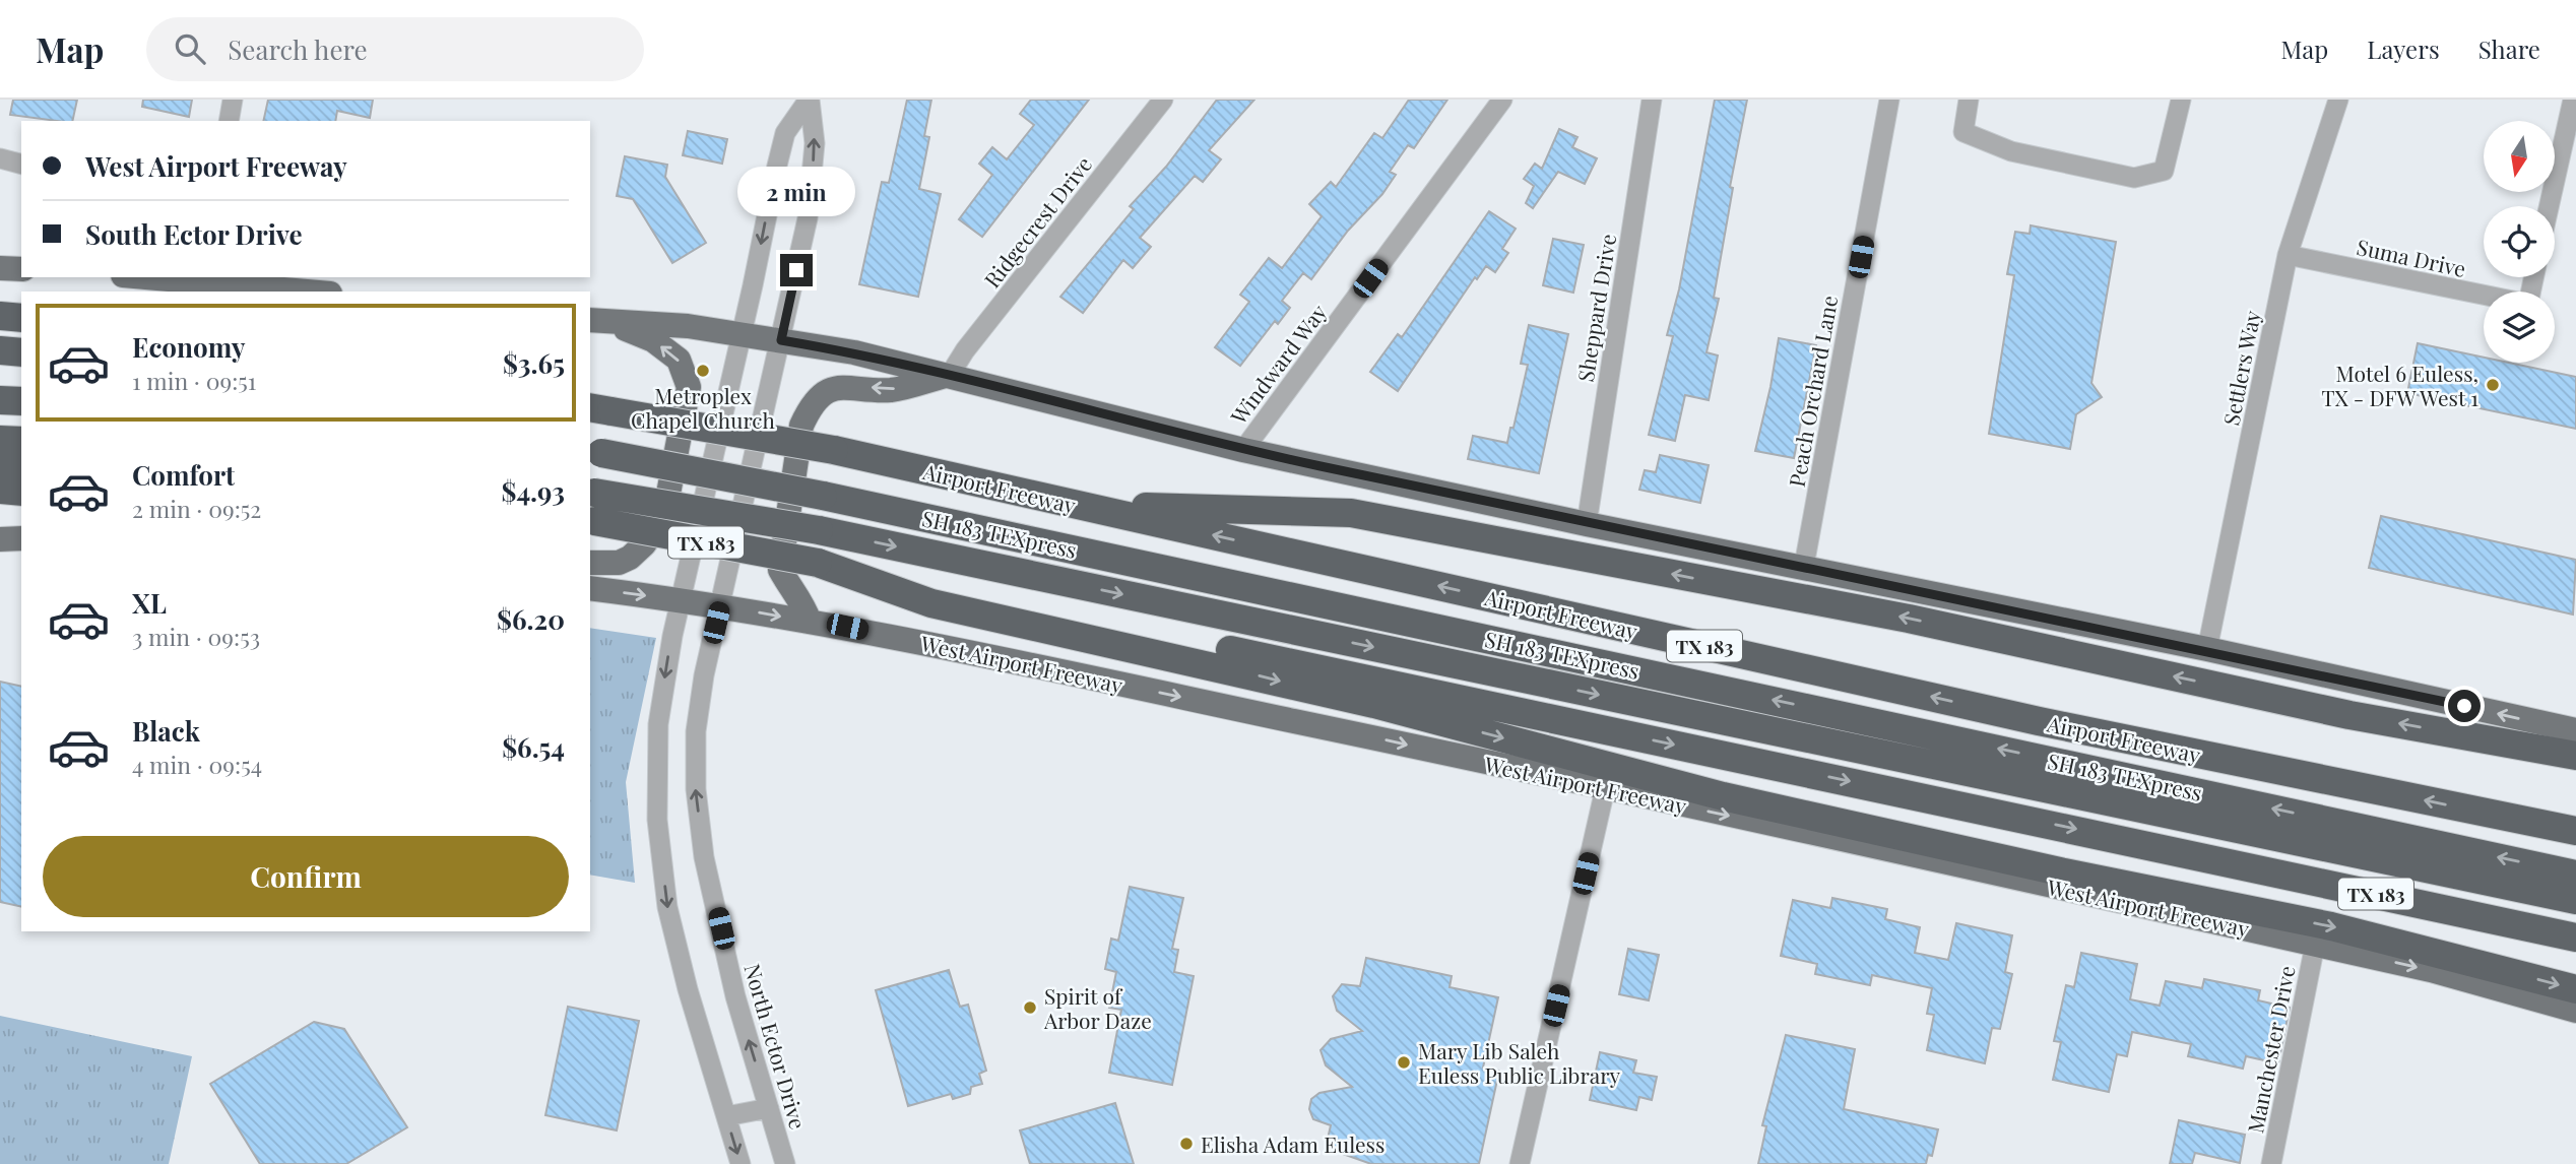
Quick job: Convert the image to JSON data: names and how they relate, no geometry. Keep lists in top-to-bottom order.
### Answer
{
  "streets": {
    "highway": ["Airport Freeway", "SH 183 TEXpress", "TX 183"],
    "main road": ["West Airport Freeway"],
    "street": [
      "Ridgecrest Drive",
      "Suma Drive",
      "Sheppard Drive",
      "Windward Way",
      "Settlers Way",
      "Peach Orchard Lane",
      "North Ector Drive",
      "Manchester Drive"
    ]
  },
  "crossings": [
    ["Suma Drive", "Settlers Way"],
    ["West Airport Freeway", "North Ector Drive"],
    ["West Airport Freeway", "Manchester Drive"]
  ],
  "one_way": ["West Airport Freeway"],
  "places": [
    "Metroplex Chapel Church",
    "Motel 6 Euless, TX - DFW West 1",
    "Spirit of Arbor Daze",
    "Mary Lib Saleh Euless Public Library",
    "Elisha Adam Euless"
  ],
  "north": "bottom",
  "page": {
    "header": "Map",
    "search": "Search here",
    "nav": ["Map", "Layers", "Share"],
    "banner": ["West Airport Freeway", "South Ector Drive"],
    "bubble": "2 min",
    "list": [
      {
        "name": "Economy",
        "note": "1 min · 09:51",
        "value": "$3.65"
      },
      {
        "name": "Comfort",
        "note": "2 min · 09:52",
        "value": "$4.93"
      },
      {
        "name": "XL",
        "note": "3 min · 09:53",
        "value": "$6.20"
      },
      {
        "name": "Black",
        "note": "4 min · 09:54",
        "value": "$6.54"
      }
    ],
    "buttons": "Confirm"
  }
}
